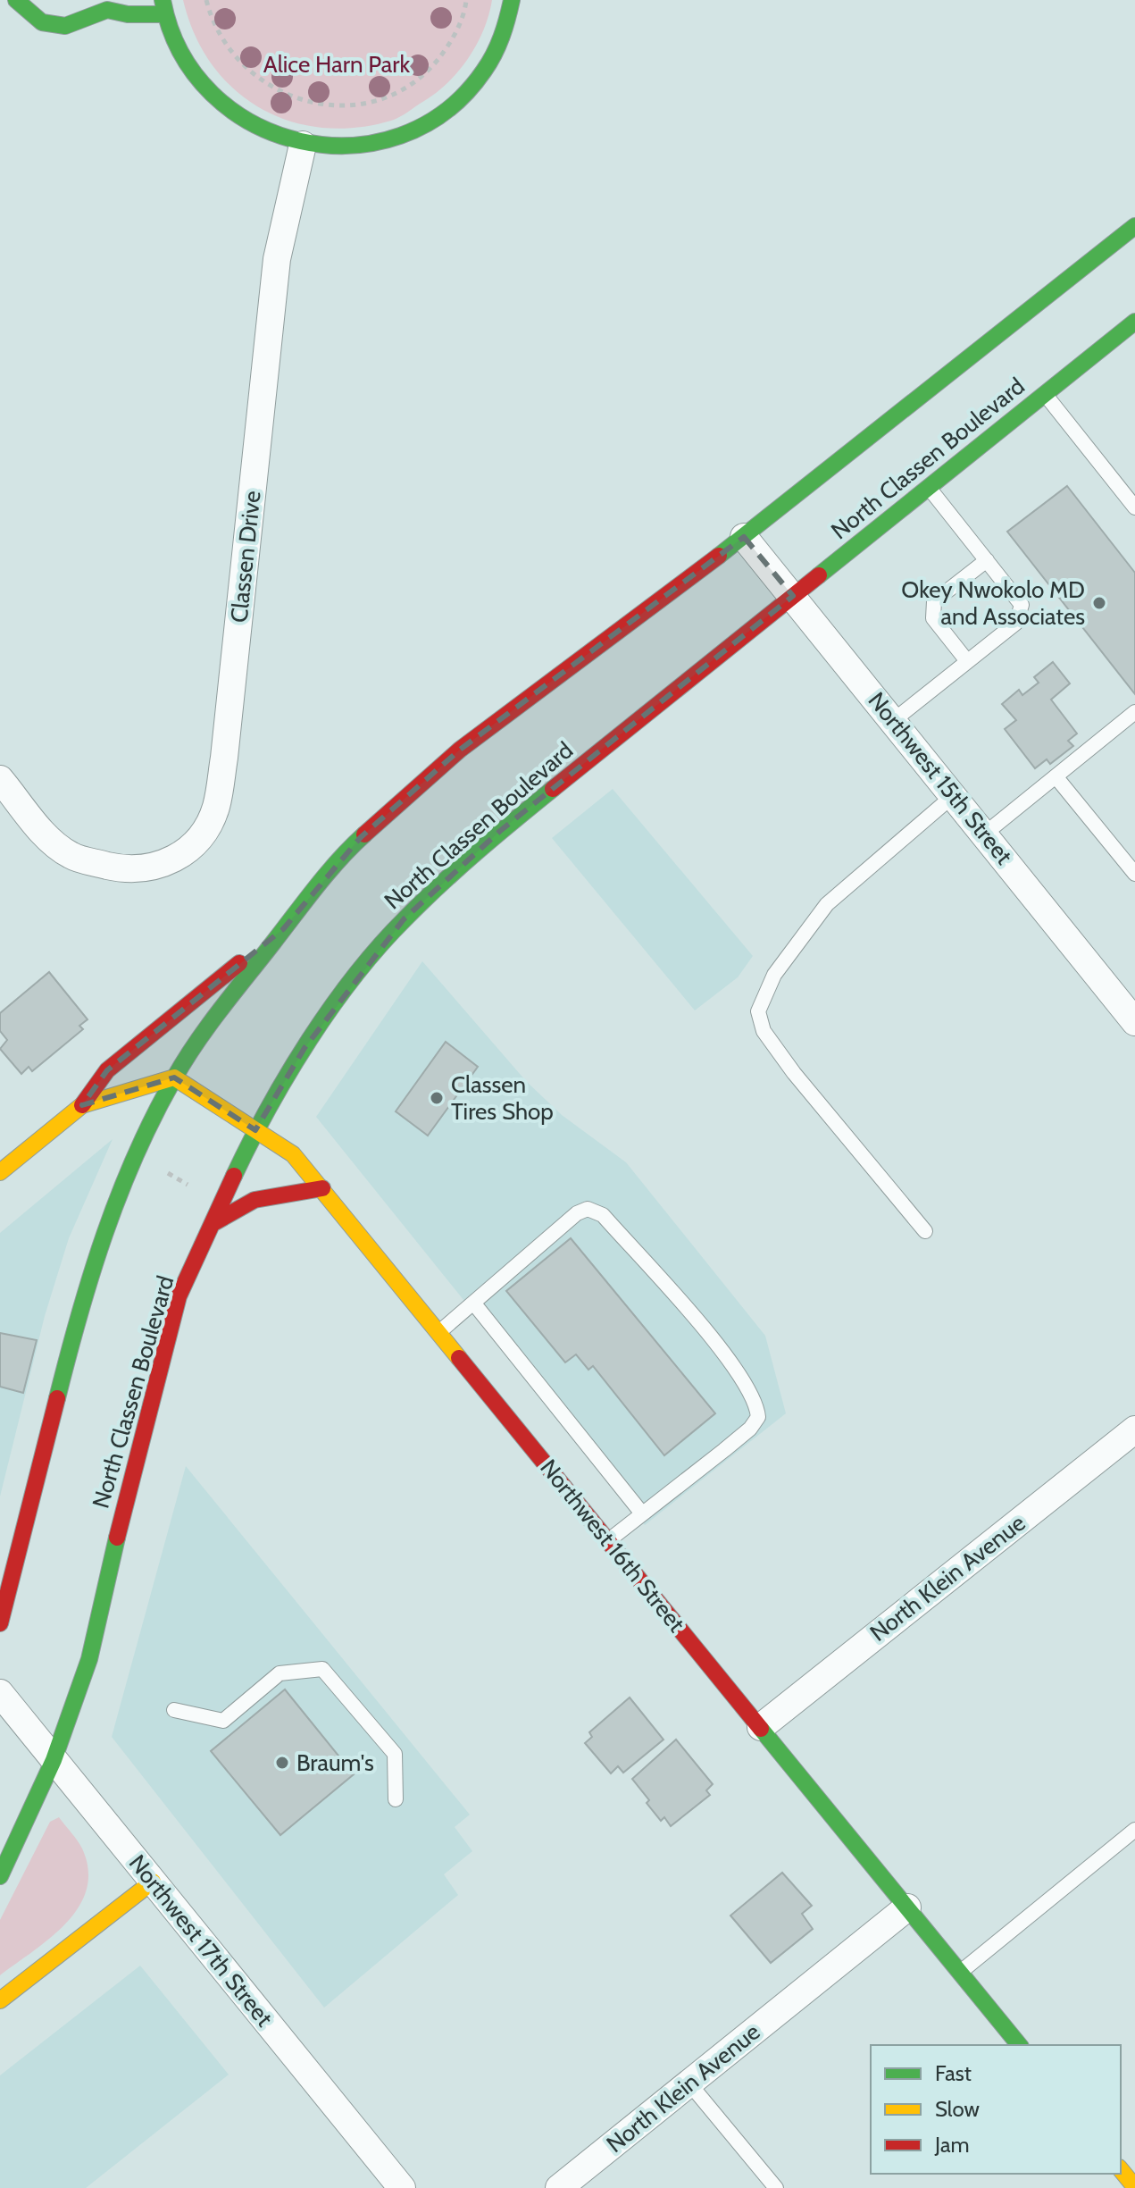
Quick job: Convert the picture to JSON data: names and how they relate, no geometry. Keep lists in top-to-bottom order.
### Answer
{
  "streets": {
    "main road": ["North Classen Boulevard", "Northwest 16th Street"],
    "street": [
      "Classen Drive",
      "Northwest 15th Street",
      "North Klein Avenue",
      "Northwest 17th Street"
    ]
  },
  "crossings": [
    ["North Classen Boulevard", "Northwest 15th Street"],
    ["North Classen Boulevard", "Northwest 16th Street"],
    ["North Classen Boulevard", "Northwest 17th Street"],
    ["Northwest 16th Street", "North Klein Avenue"]
  ],
  "parks": ["Alice Harn Park"],
  "places": ["Okey Nwokolo MD and Associates", "Classen Tires Shop", "Braum's"],
  "legend": ["Fast", "Slow", "Jam"]
}
